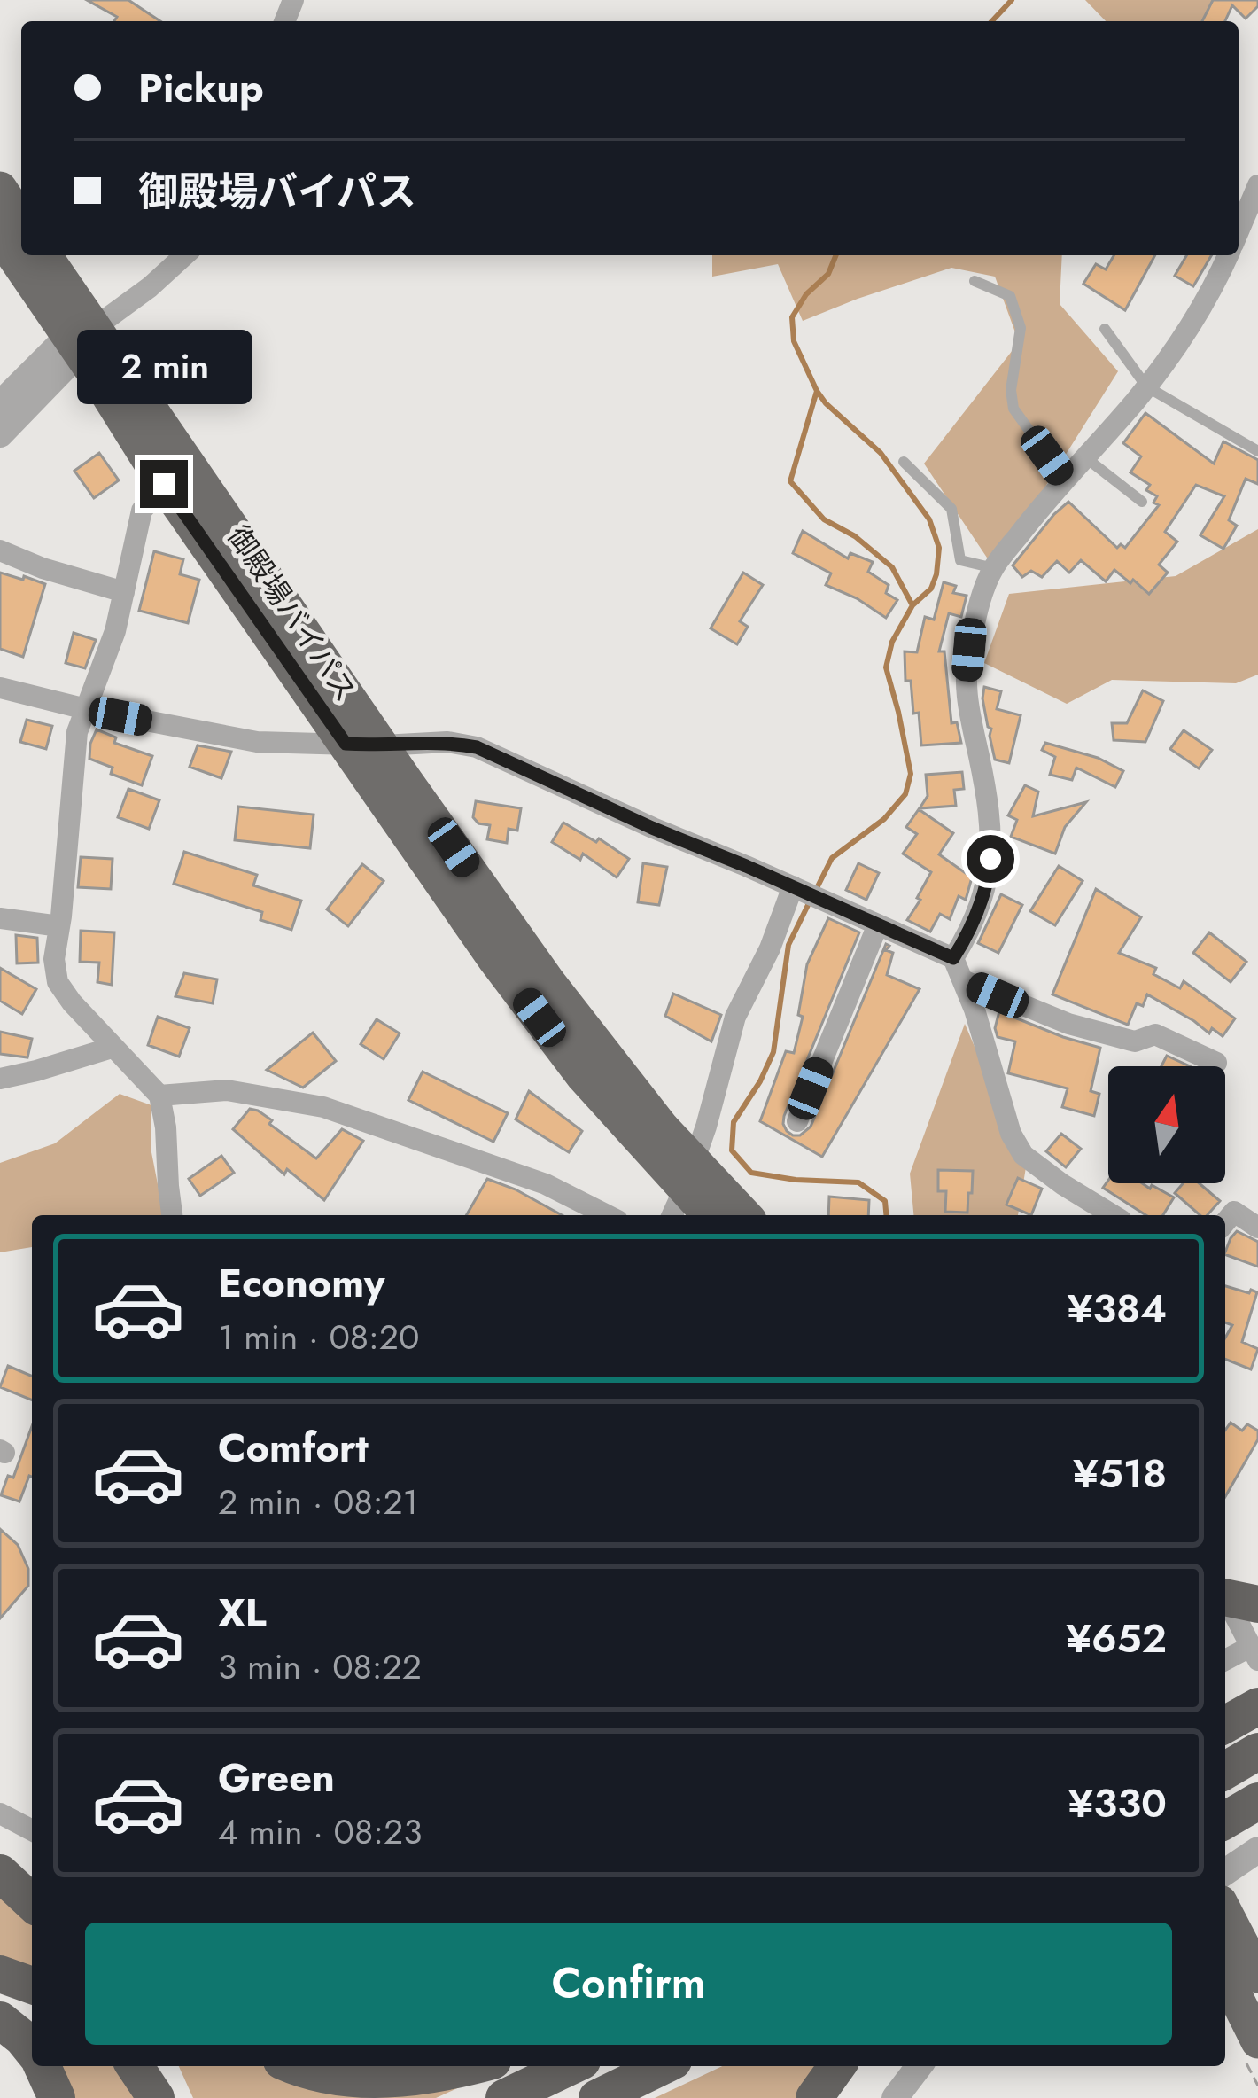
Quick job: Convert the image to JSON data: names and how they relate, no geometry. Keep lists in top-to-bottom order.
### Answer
{
  "streets": {
    "highway": ["御殿場バイパス"]
  },
  "north": "top",
  "page": {
    "banner": ["Pickup", "御殿場バイパス"],
    "bubble": "2 min",
    "list": [
      {
        "name": "Economy",
        "note": "1 min · 08:20",
        "value": "¥384"
      },
      {
        "name": "Comfort",
        "note": "2 min · 08:21",
        "value": "¥518"
      },
      {
        "name": "XL",
        "note": "3 min · 08:22",
        "value": "¥652"
      },
      {
        "name": "Green",
        "note": "4 min · 08:23",
        "value": "¥330"
      }
    ],
    "buttons": "Confirm"
  }
}
